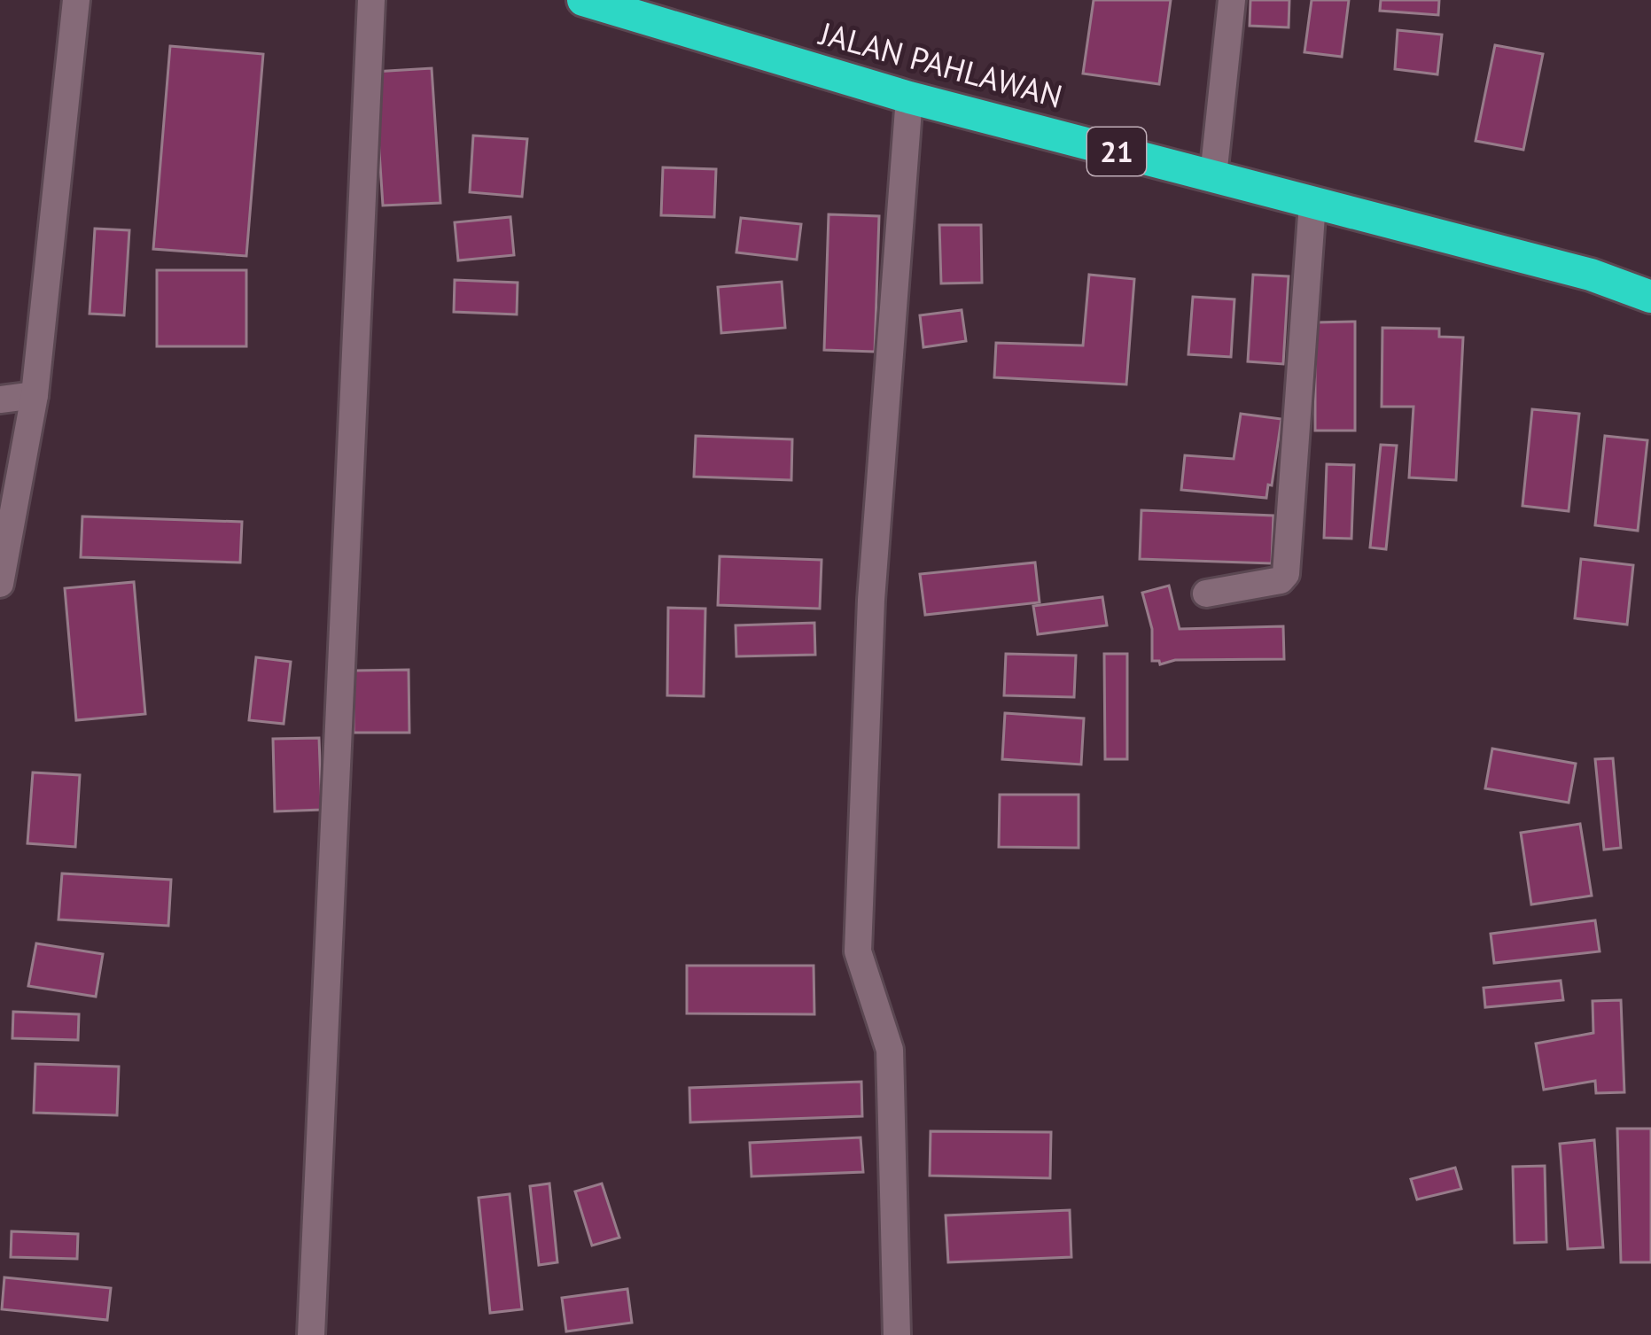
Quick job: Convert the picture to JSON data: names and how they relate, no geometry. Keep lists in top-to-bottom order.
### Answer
{
  "streets": {
    "highway": ["JALAN PAHLAWAN", "21"]
  }
}
